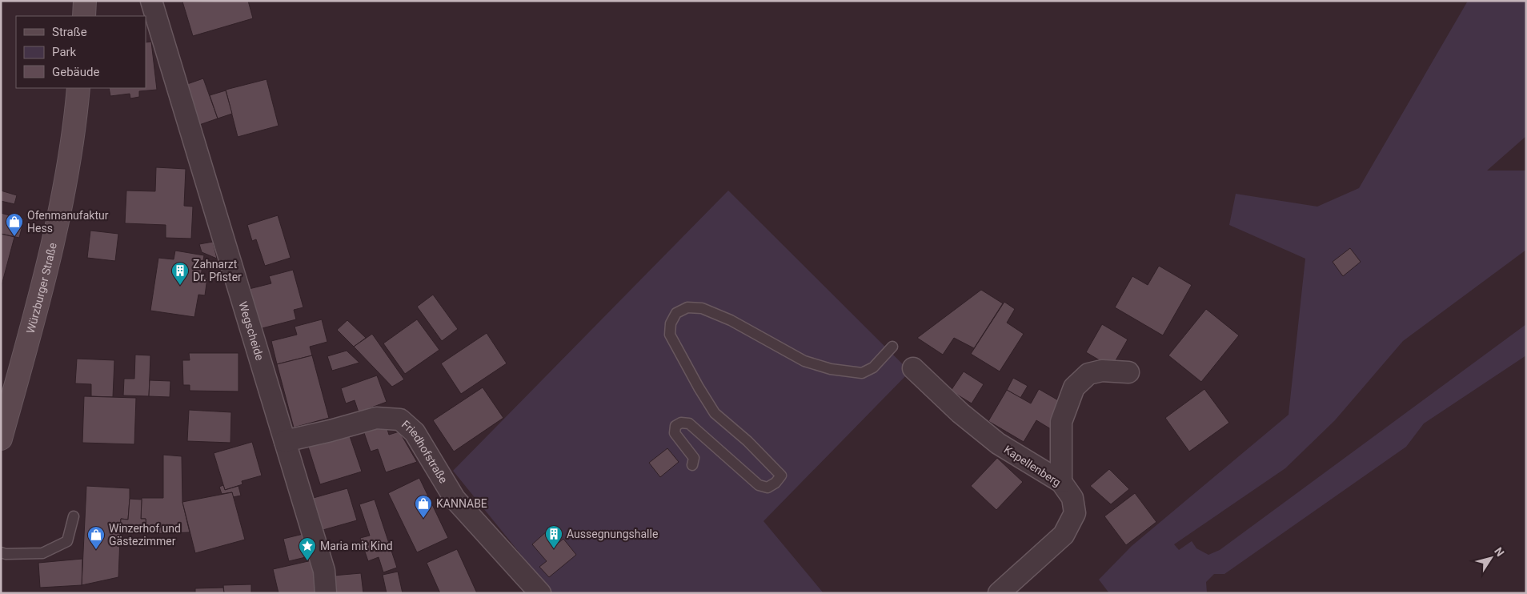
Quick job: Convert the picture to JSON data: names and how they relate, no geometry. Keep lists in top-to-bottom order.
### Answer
{
  "streets": {
    "street": [
      "Würzburger Straße",
      "Wegscheide",
      "Friedhofstraße",
      "Kapellenberg"
    ]
  },
  "crossings": [
    ["Wegscheide", "Friedhofstraße"]
  ],
  "places": {
    "shop": ["Ofenmanufaktur Hess", "KANNABE", "Winzerhof und Gästezimmer"],
    "building": ["Zahnarzt Dr. Pfister", "Aussegnungshalle"],
    "place": ["Maria mit Kind"]
  },
  "legend": ["Straße", "Park", "Gebäude"],
  "north": "top right"
}
